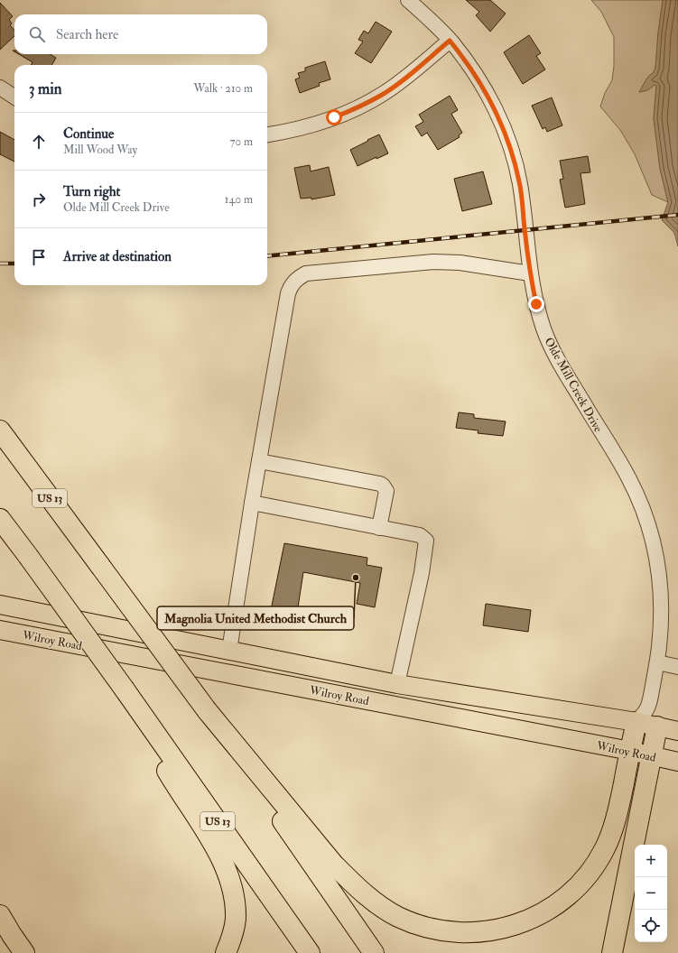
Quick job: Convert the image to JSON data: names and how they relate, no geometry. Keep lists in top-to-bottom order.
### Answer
{
  "streets": {
    "highway": ["US 13"],
    "main road": ["Wilroy Road"],
    "street": ["Olde Mill Creek Drive"]
  },
  "crossings": [
    ["Olde Mill Creek Drive", "Wilroy Road"]
  ],
  "places": ["Magnolia United Methodist Church"],
  "page": {
    "search": "Search here",
    "heading": ["3 min", "Walk · 210 m"],
    "list": [
      ["Continue", "Mill Wood Way", "70 m"],
      ["Turn right", "Olde Mill Creek Drive", "140 m"],
      "Arrive at destination"
    ],
    "map_buttons": ["+", "−"]
  }
}
